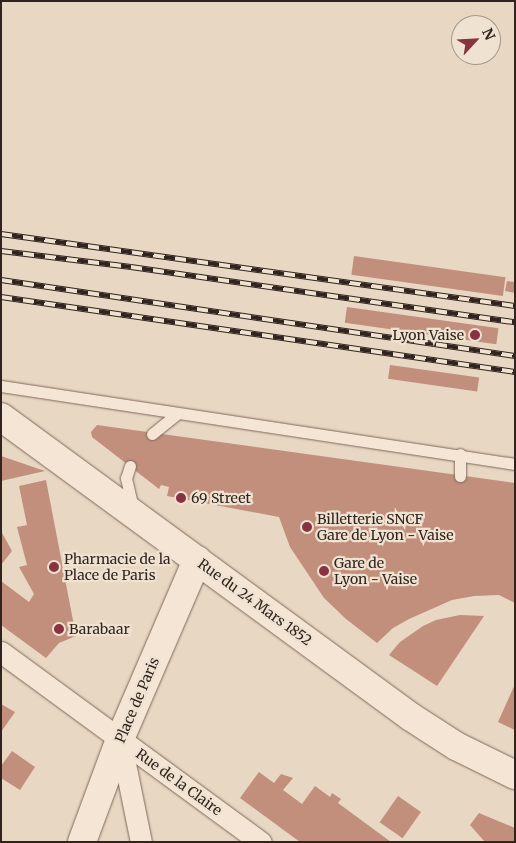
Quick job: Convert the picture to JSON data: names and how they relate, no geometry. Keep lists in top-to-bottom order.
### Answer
{
  "streets": {
    "street": ["Rue du 24 Mars 1852", "Place de Paris", "Rue de la Claire"]
  },
  "crossings": [
    ["Rue du 24 Mars 1852", "Place de Paris"],
    ["Place de Paris", "Rue de la Claire"]
  ],
  "places": [
    "Lyon Vaise",
    "69 Street",
    "Billetterie SNCF Gare de Lyon - Vaise",
    "Pharmacie de la Place de Paris",
    "Gare de Lyon - Vaise",
    "Barabaar"
  ],
  "north": "top right"
}
